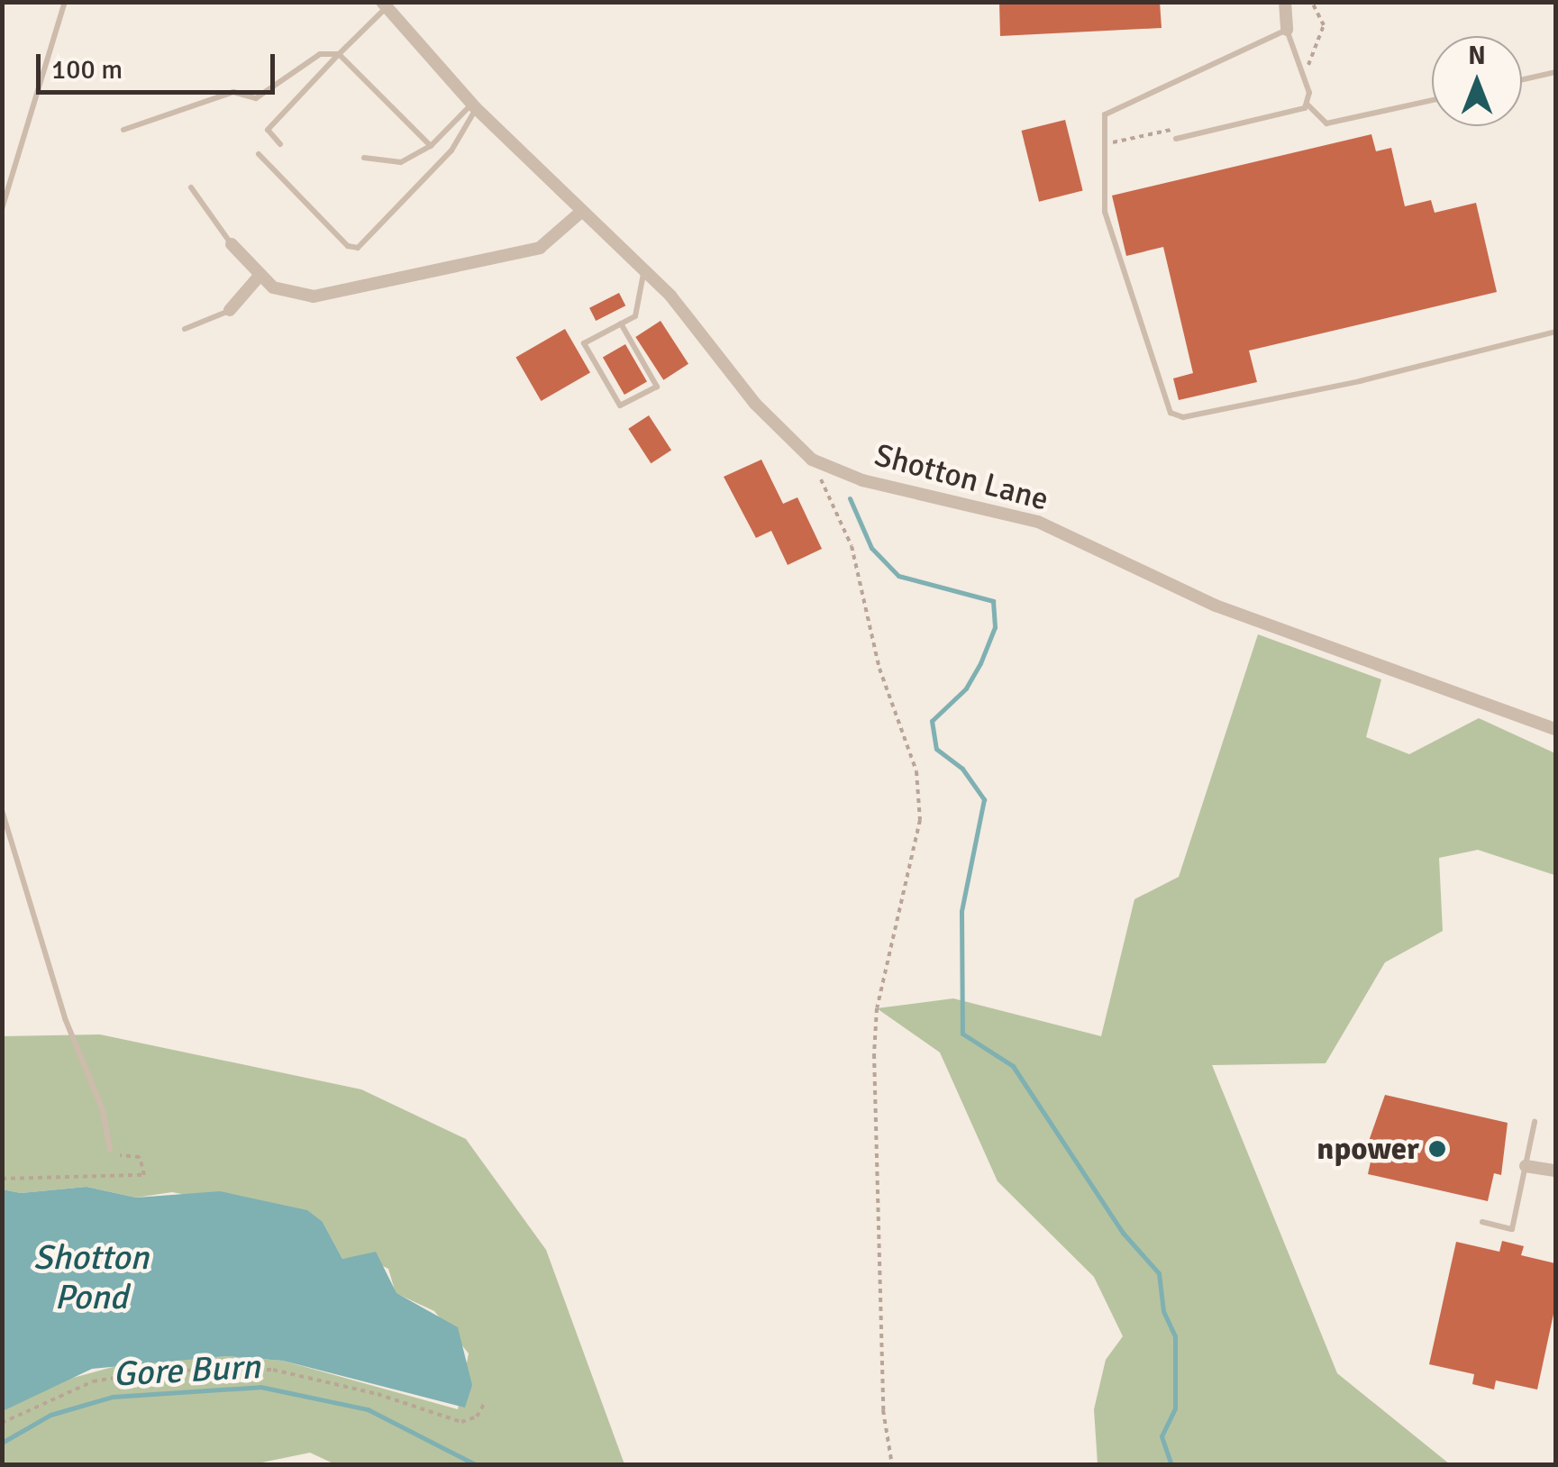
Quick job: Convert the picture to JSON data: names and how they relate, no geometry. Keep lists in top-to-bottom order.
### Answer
{
  "streets": {
    "street": ["Shotton Lane"]
  },
  "water": ["Shotton Pond", "Gore Burn"],
  "places": ["npower"],
  "scale_bar": "100 m",
  "north": "top"
}
